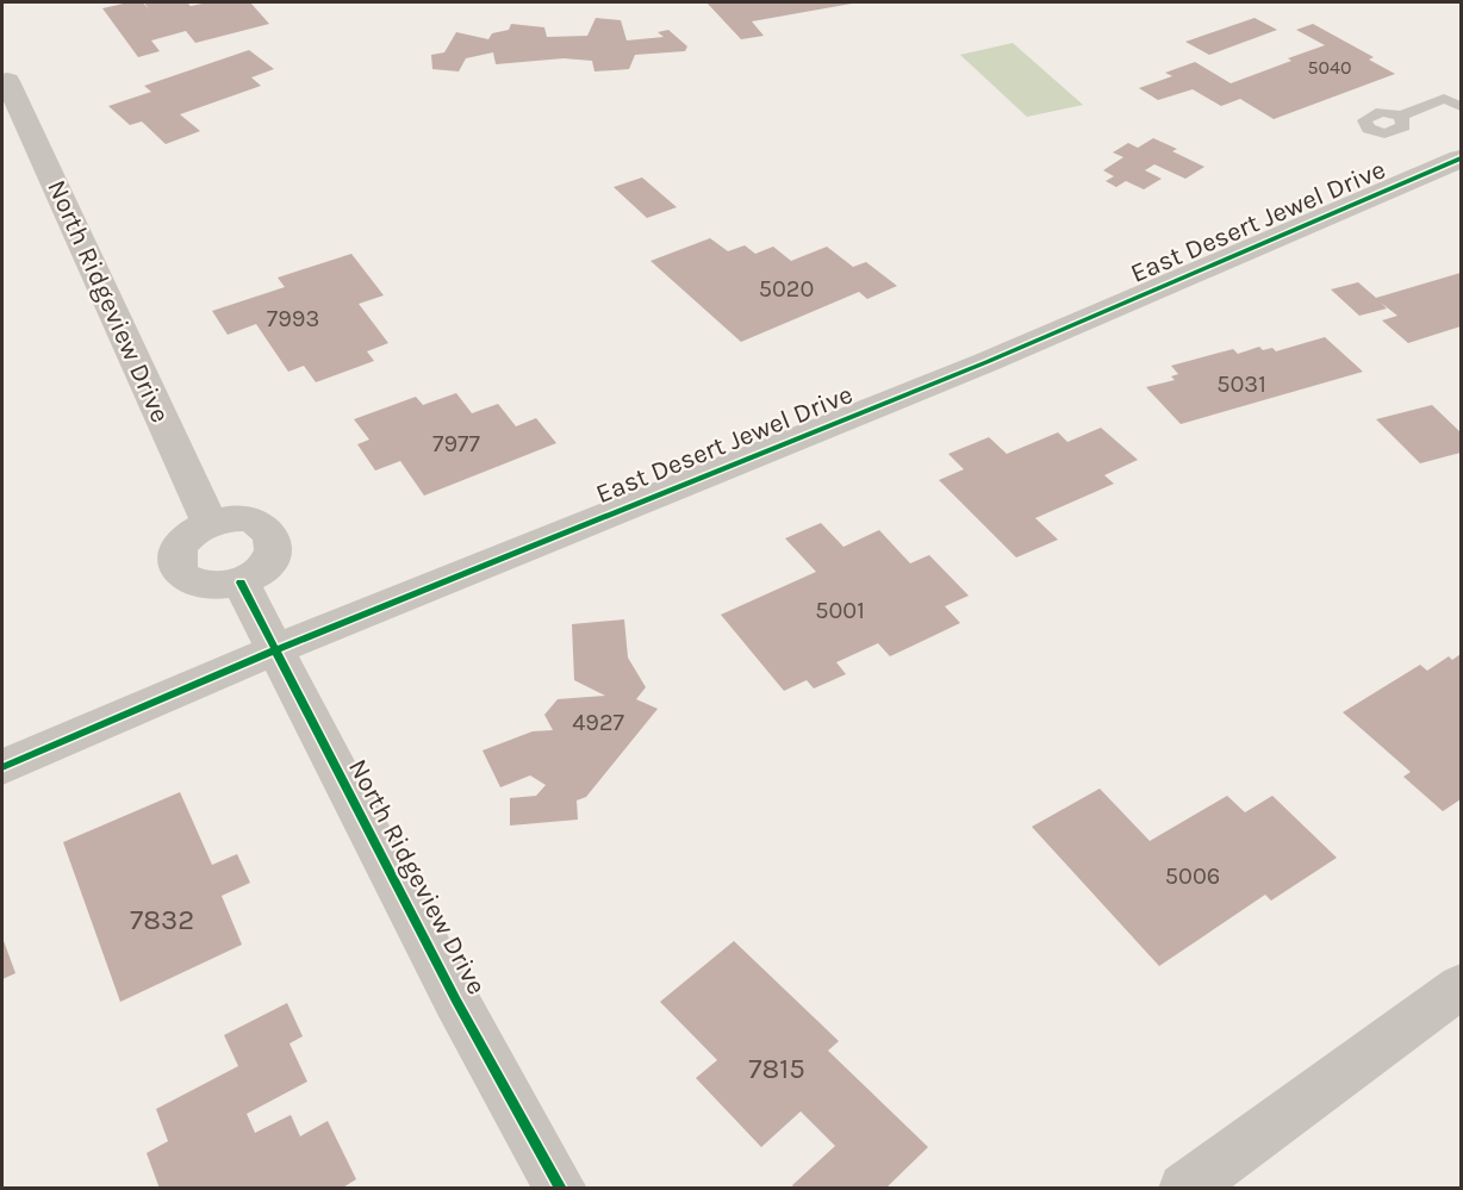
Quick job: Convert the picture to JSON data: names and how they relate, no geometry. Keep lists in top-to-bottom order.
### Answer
{
  "streets": {
    "street": ["East Desert Jewel Drive", "North Ridgeview Drive"]
  },
  "crossings": [
    ["East Desert Jewel Drive", "North Ridgeview Drive"]
  ],
  "house_numbers": [
    "5040",
    "5020",
    "7993",
    "5031",
    "7977",
    "5001",
    "4927",
    "5006",
    "7832",
    "7815"
  ]
}
